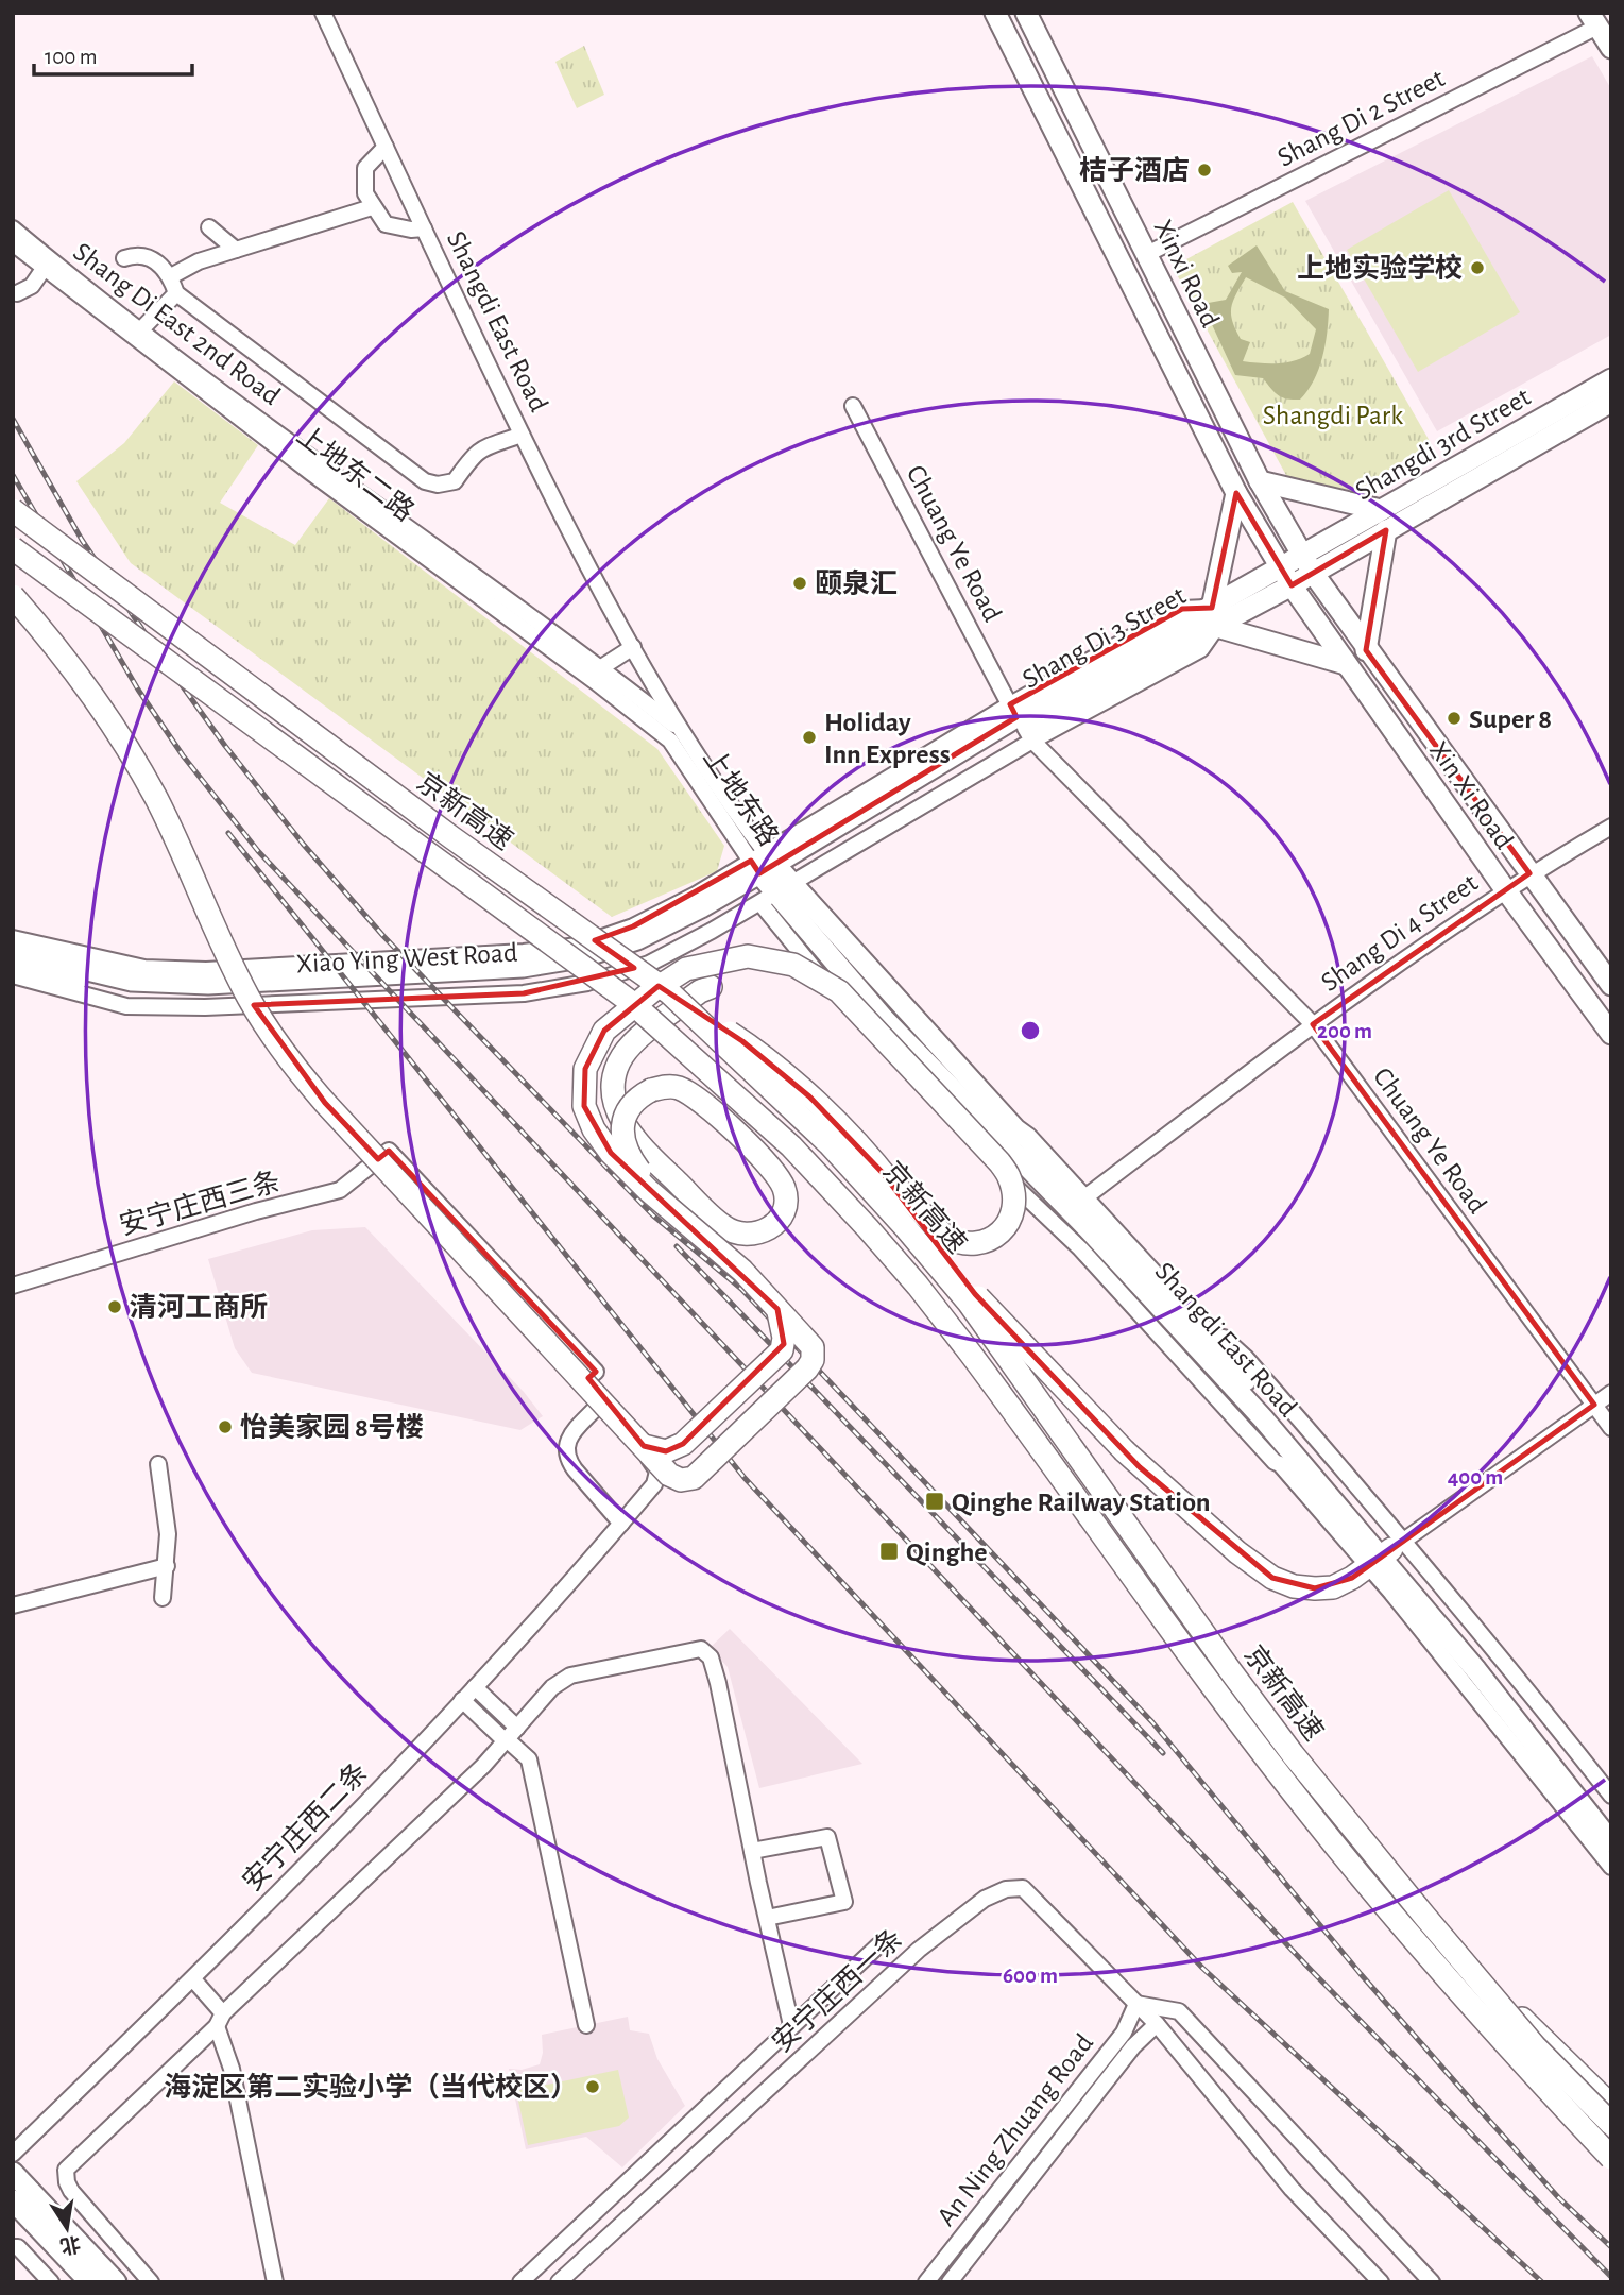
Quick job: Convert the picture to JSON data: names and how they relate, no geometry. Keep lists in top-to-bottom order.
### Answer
{
  "streets": {
    "highway": ["京新高速"],
    "main road": [
      "Xinxi Road",
      "Shangdi East Road",
      "Shangdi 3rd Street",
      "Shang Di 3 Street",
      "Xin Xi Road",
      "Xiao Ying West Road"
    ],
    "street": [
      "Shang Di 2 Street",
      "Shang Di East 2nd Road",
      "上地东二路",
      "Chuang Ye Road",
      "Shang Di 4 Street",
      "安宁庄西三条",
      "安宁庄西二条",
      "安宁庄西一条",
      "An Ning Zhuang Road"
    ]
  },
  "crossings": [
    ["Shang Di 2 Street", "Xinxi Road"],
    ["Xinxi Road", "Shangdi 3rd Street"],
    ["Xinxi Road", "Xin Xi Road"],
    ["Shangdi East Road", "Shang Di East 2nd Road"],
    ["Shangdi East Road", "上地东二路"],
    ["Shangdi East Road", "Shang Di 3 Street"],
    ["Shangdi East Road", "Shang Di 4 Street"],
    ["Shangdi East Road", "Xiao Ying West Road"],
    ["Shang Di East 2nd Road", "上地东二路"],
    ["Shangdi 3rd Street", "Xin Xi Road"],
    ["Chuang Ye Road", "Shang Di 3 Street"],
    ["Chuang Ye Road", "Shang Di 4 Street"],
    ["Shang Di 3 Street", "Xiao Ying West Road"],
    ["Xin Xi Road", "Shang Di 4 Street"],
    ["安宁庄西三条", "安宁庄西二条"],
    ["安宁庄西一条", "An Ning Zhuang Road"]
  ],
  "parks": ["Shangdi Park"],
  "places": {
    "other": [
      "桔子酒店",
      "上地实验学校",
      "颐泉汇",
      "Super 8",
      "Holiday Inn Express",
      "清河工商所",
      "怡美家园 8号楼",
      "海淀区第二实验小学（当代校区）"
    ],
    "transit": ["Qinghe Railway Station", "Qinghe"]
  },
  "scale_bar": "100 m",
  "north": "bottom",
  "rings": ["200 m", "400 m", "600 m"]
}
